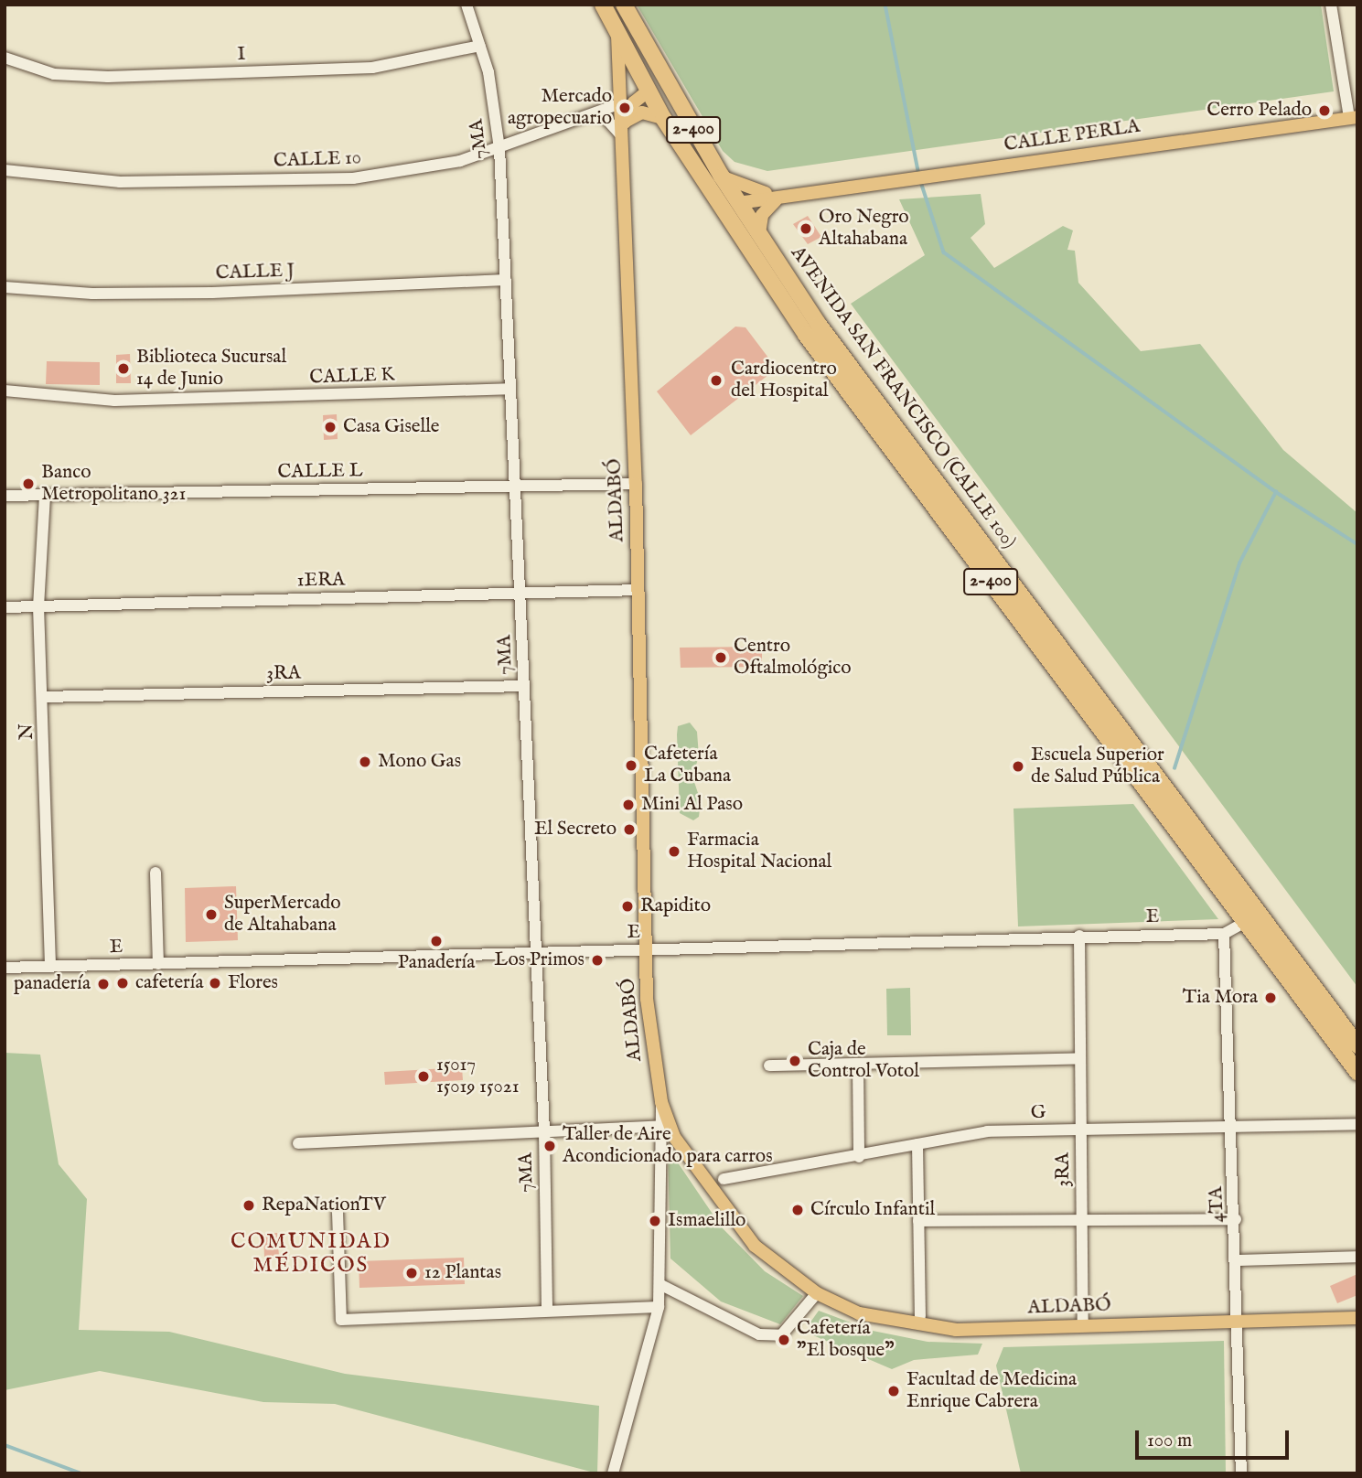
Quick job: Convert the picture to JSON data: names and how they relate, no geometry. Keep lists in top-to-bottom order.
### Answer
{
  "streets": {
    "highway": ["2-400", "AVENIDA SAN FRANCISCO (CALLE 100)"],
    "main road": ["CALLE PERLA", "ALDABÓ"],
    "street": [
      "I",
      "7MA",
      "CALLE 10",
      "CALLE J",
      "CALLE K",
      "CALLE L",
      "1ERA",
      "3RA",
      "N",
      "E",
      "G",
      "4TA"
    ]
  },
  "crossings": [
    ["I", "7MA"],
    ["2-400", "CALLE PERLA"],
    ["2-400", "AVENIDA SAN FRANCISCO (CALLE 100)"],
    ["2-400", "ALDABÓ"],
    ["CALLE PERLA", "AVENIDA SAN FRANCISCO (CALLE 100)"],
    ["7MA", "CALLE 10"],
    ["7MA", "CALLE J"],
    ["7MA", "CALLE K"],
    ["7MA", "CALLE L"],
    ["7MA", "1ERA"],
    ["7MA", "3RA"],
    ["7MA", "E"],
    ["CALLE 10", "ALDABÓ"],
    ["AVENIDA SAN FRANCISCO (CALLE 100)", "E"],
    ["CALLE L", "ALDABÓ"],
    ["CALLE L", "N"],
    ["ALDABÓ", "1ERA"],
    ["ALDABÓ", "3RA"],
    ["ALDABÓ", "E"],
    ["ALDABÓ", "4TA"],
    ["1ERA", "N"],
    ["3RA", "N"],
    ["3RA", "E"],
    ["3RA", "G"],
    ["N", "E"],
    ["E", "4TA"],
    ["G", "4TA"]
  ],
  "districts": ["COMUNIDAD MÉDICOS"],
  "places": [
    "Mercado agropecuario",
    "Cerro Pelado",
    "Oro Negro Altahabana",
    "Biblioteca Sucursal 14 de Junio",
    "Cardiocentro del Hospital",
    "Casa Giselle",
    "Banco Metropolitano 321",
    "Centro Oftalmológico",
    "Mono Gas",
    "Cafetería La Cubana",
    "Escuela Superior de Salud Pública",
    "Mini Al Paso",
    "El Secreto",
    "Farmacia Hospital Nacional",
    "Rapidito",
    "SuperMercado de Altahabana",
    "Panadería",
    "Los Primos",
    "cafetería",
    "Flores",
    "panadería",
    "Tia Mora",
    "Caja de Control Votol",
    "15017 15019 15021",
    "Taller de Aire Acondicionado para carros",
    "RepaNationTV",
    "Círculo Infantil",
    "Ismaelillo",
    "12 Plantas",
    "Cafetería \"El bosque\"",
    "Facultad de Medicina Enrique Cabrera"
  ],
  "scale_bar": "100 m"
}
